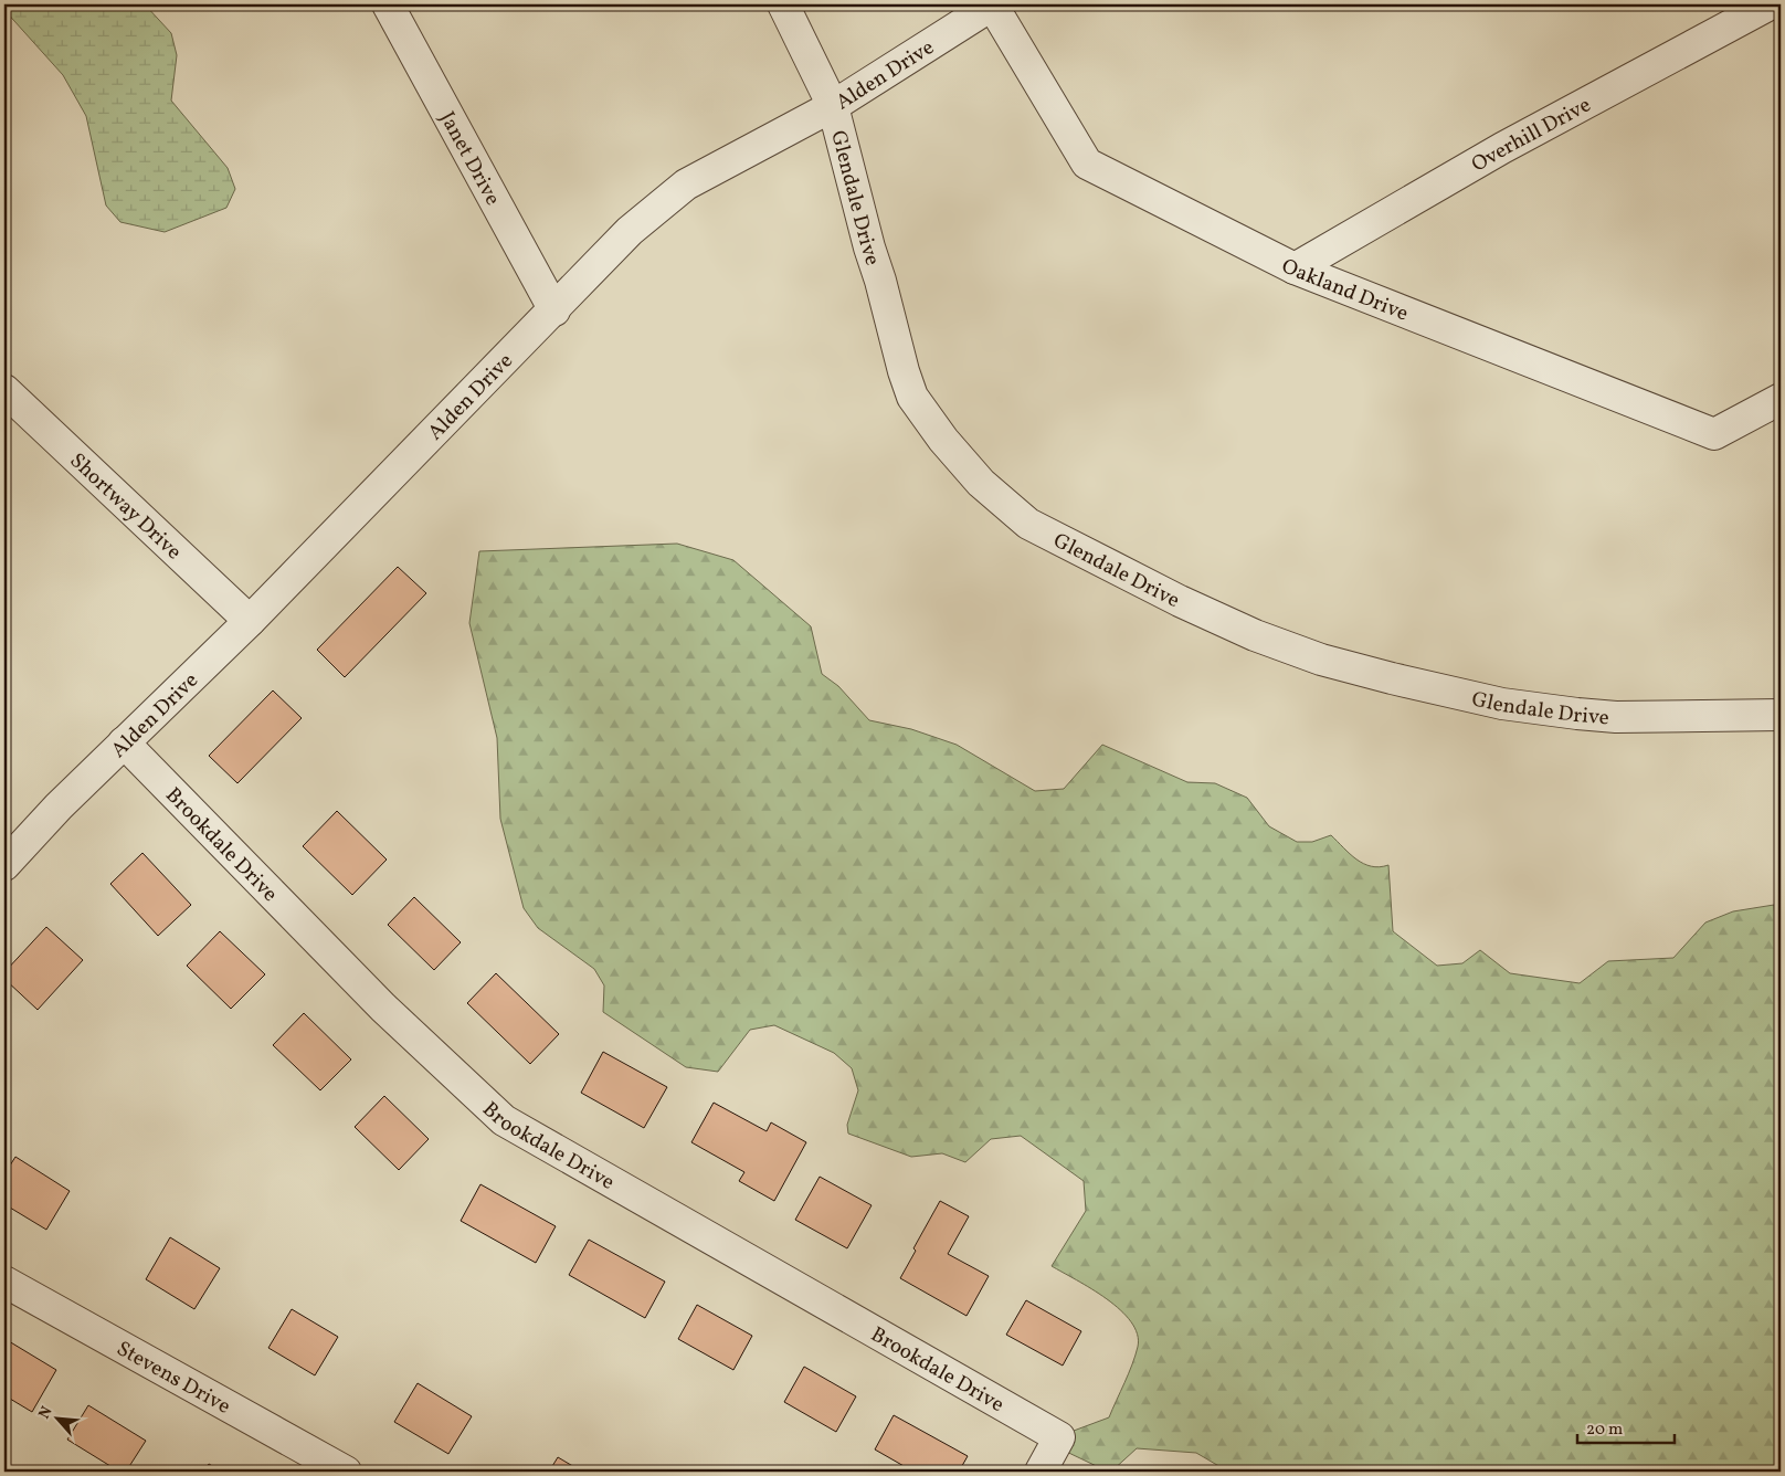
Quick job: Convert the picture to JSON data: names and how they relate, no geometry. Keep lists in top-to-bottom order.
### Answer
{
  "streets": {
    "street": [
      "Alden Drive",
      "Overhill Drive",
      "Janet Drive",
      "Glendale Drive",
      "Oakland Drive",
      "Shortway Drive",
      "Brookdale Drive",
      "Stevens Drive"
    ]
  },
  "crossings": [
    ["Alden Drive", "Janet Drive"],
    ["Alden Drive", "Glendale Drive"],
    ["Alden Drive", "Oakland Drive"],
    ["Alden Drive", "Shortway Drive"],
    ["Alden Drive", "Brookdale Drive"],
    ["Overhill Drive", "Oakland Drive"]
  ],
  "scale_bar": "20 m",
  "north": "top left"
}
